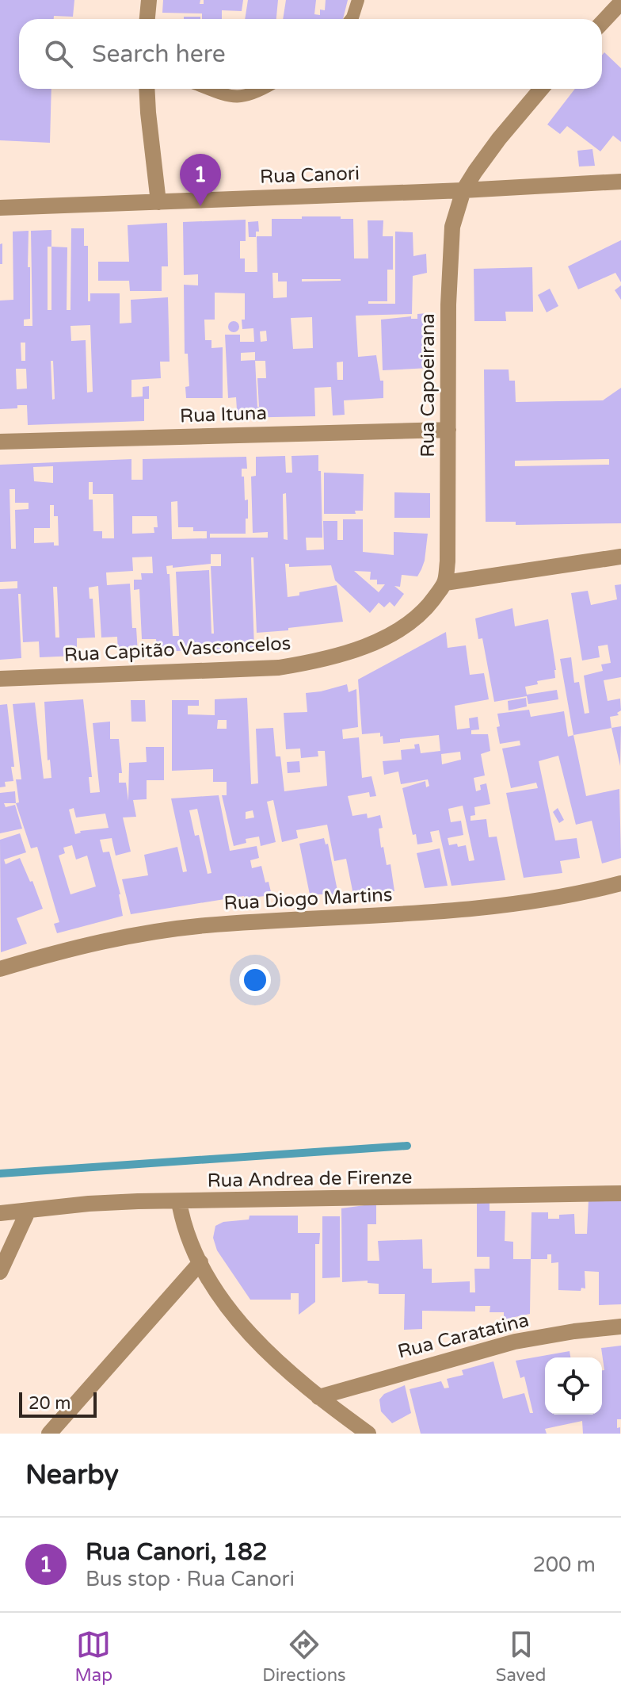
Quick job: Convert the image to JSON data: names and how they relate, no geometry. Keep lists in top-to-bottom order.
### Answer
{
  "streets": {
    "street": [
      "Rua Canori",
      "Rua Capoeirana",
      "Rua Ituna",
      "Rua Capitão Vasconcelos",
      "Rua Diogo Martins",
      "Rua Andrea de Firenze",
      "Rua Caratatina"
    ]
  },
  "crossings": [
    ["Rua Canori", "Rua Capoeirana"],
    ["Rua Capoeirana", "Rua Ituna"],
    ["Rua Capoeirana", "Rua Capitão Vasconcelos"]
  ],
  "scale_bar": "20 m",
  "page": {
    "search": "Search here",
    "pins": "1",
    "scale": "20 m",
    "heading": "Nearby",
    "list": [
      {
        "mark": "1",
        "name": "Rua Canori, 182",
        "note": "Bus stop · Rua Canori",
        "value": "200 m"
      }
    ],
    "nav": ["Map", "Directions", "Saved"]
  }
}
